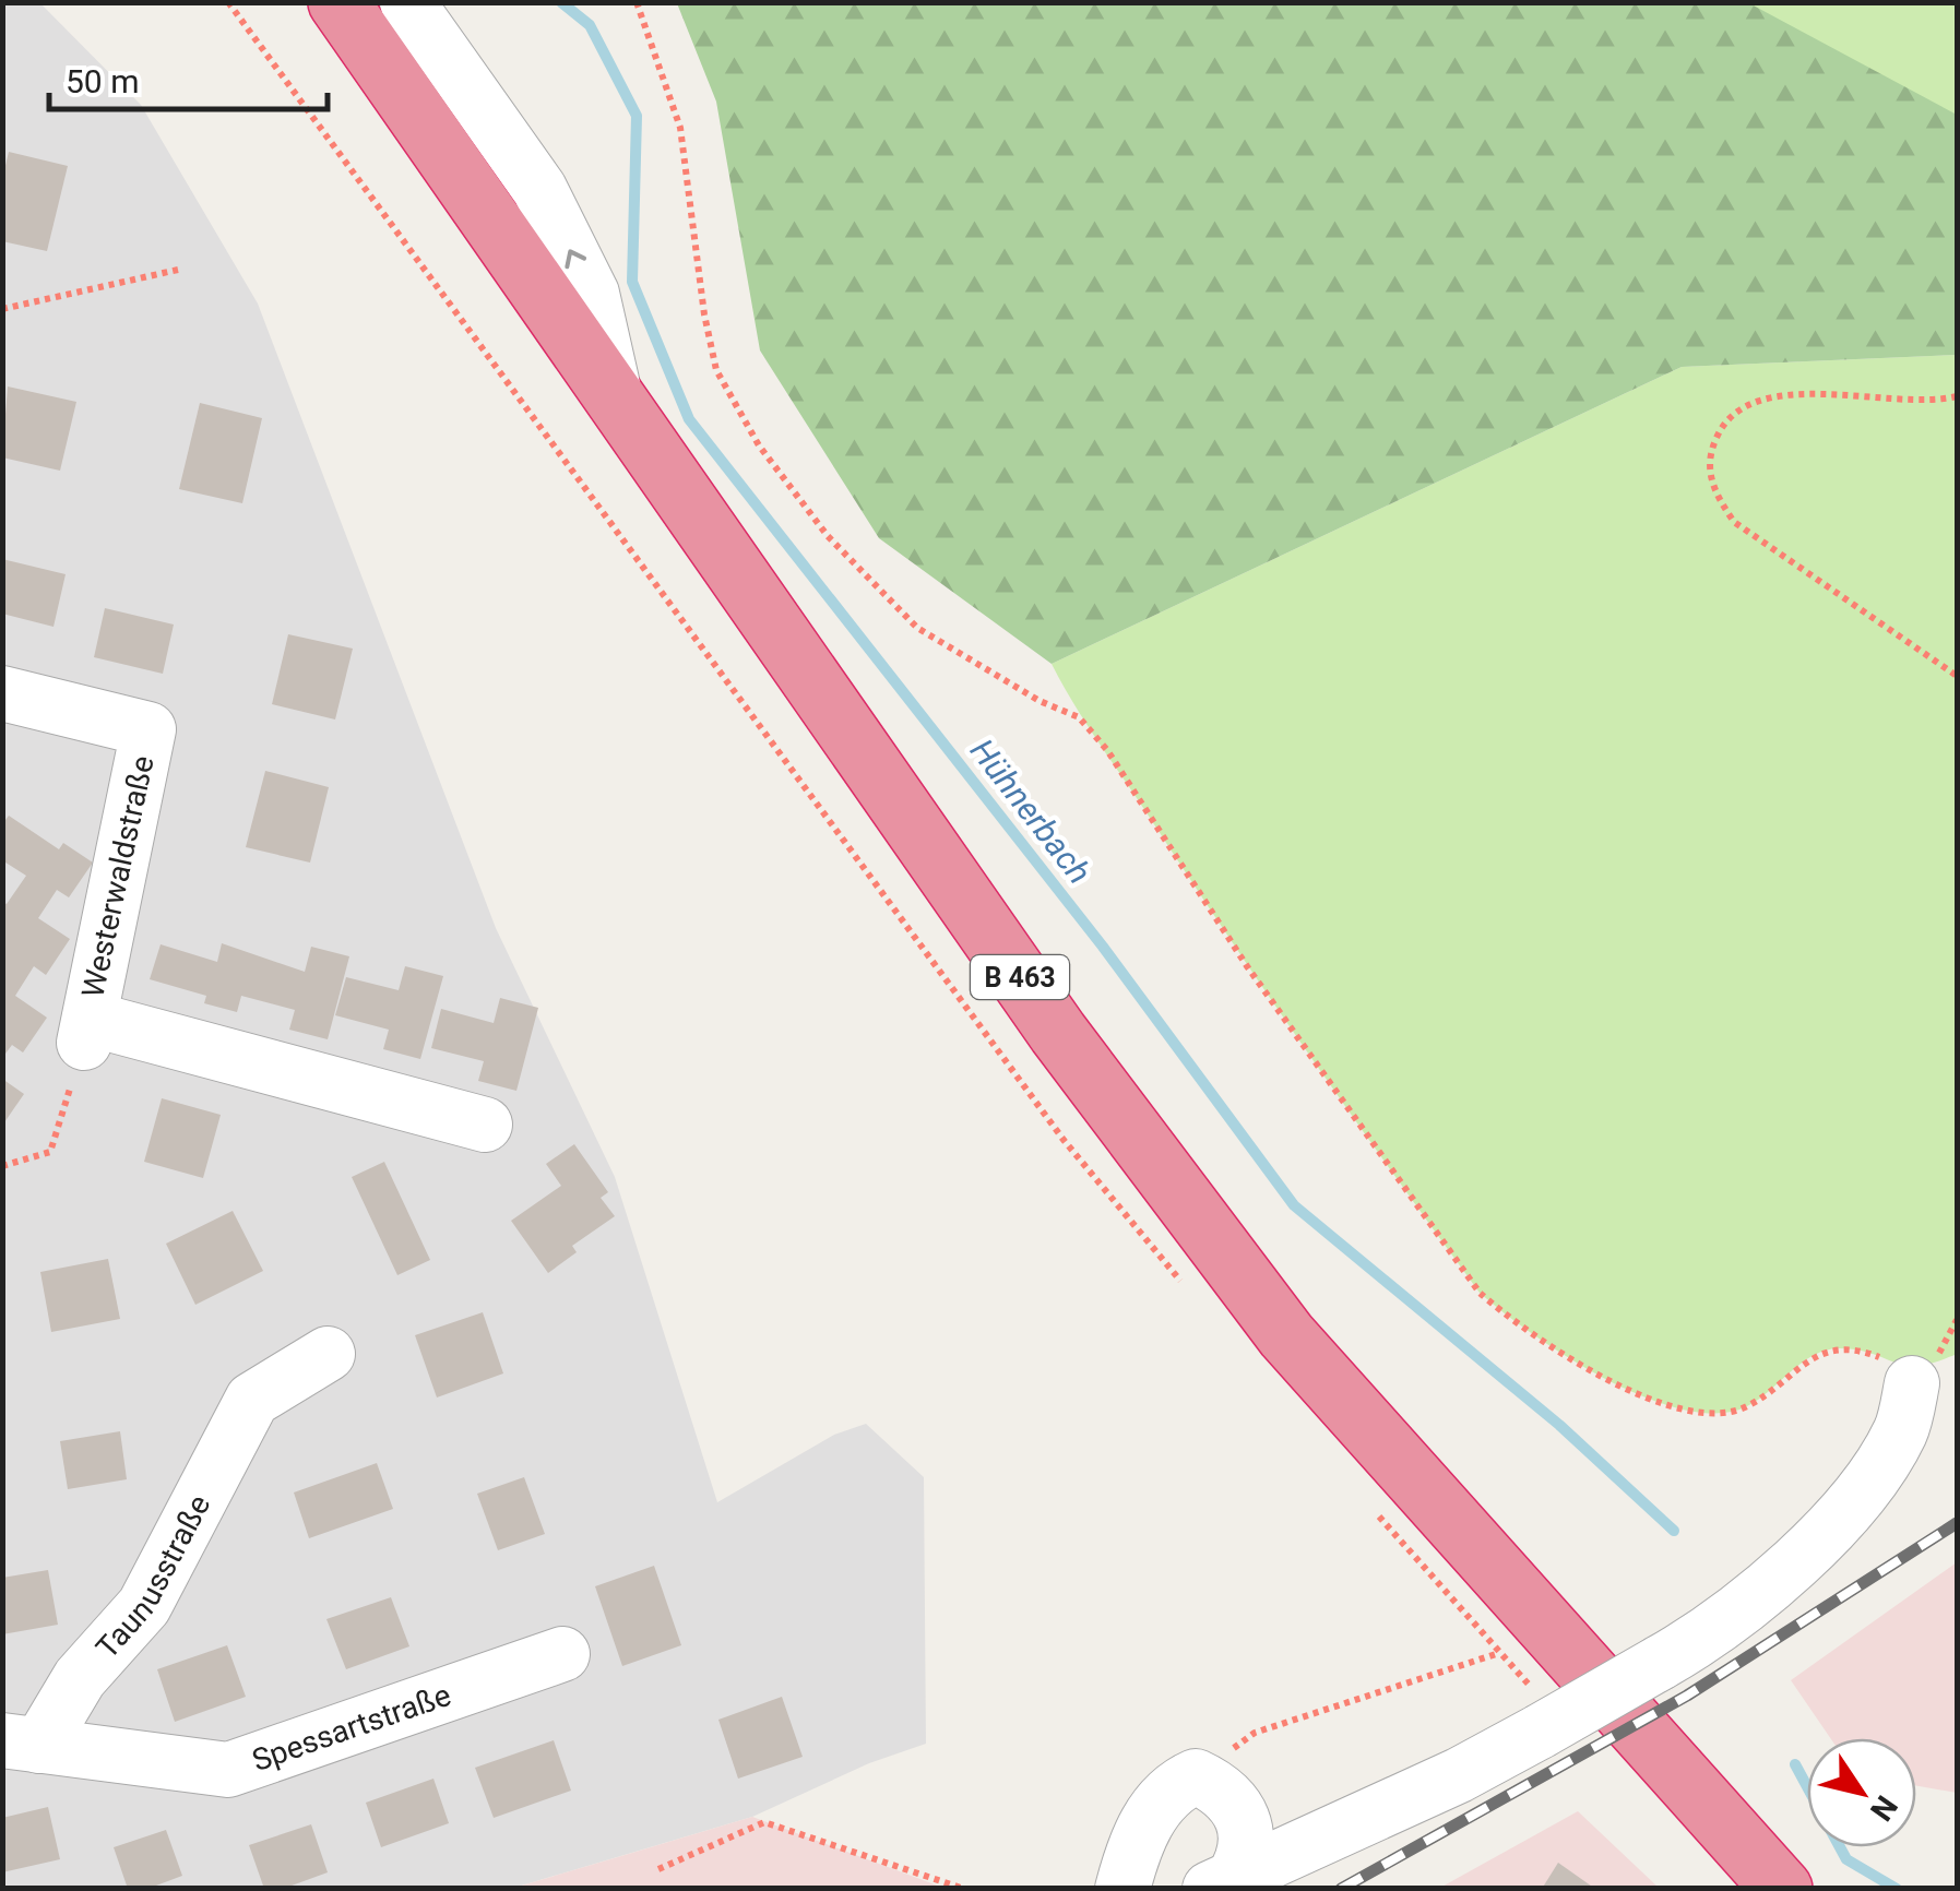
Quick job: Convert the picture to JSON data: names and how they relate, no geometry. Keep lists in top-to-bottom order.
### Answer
{
  "streets": {
    "highway": ["B 463"],
    "street": ["Westerwaldstraße", "Taunusstraße", "Spessartstraße"]
  },
  "crossings": [
    ["Taunusstraße", "Spessartstraße"]
  ],
  "water": ["Hühnerbach"],
  "scale_bar": "50 m",
  "north": "bottom right"
}
